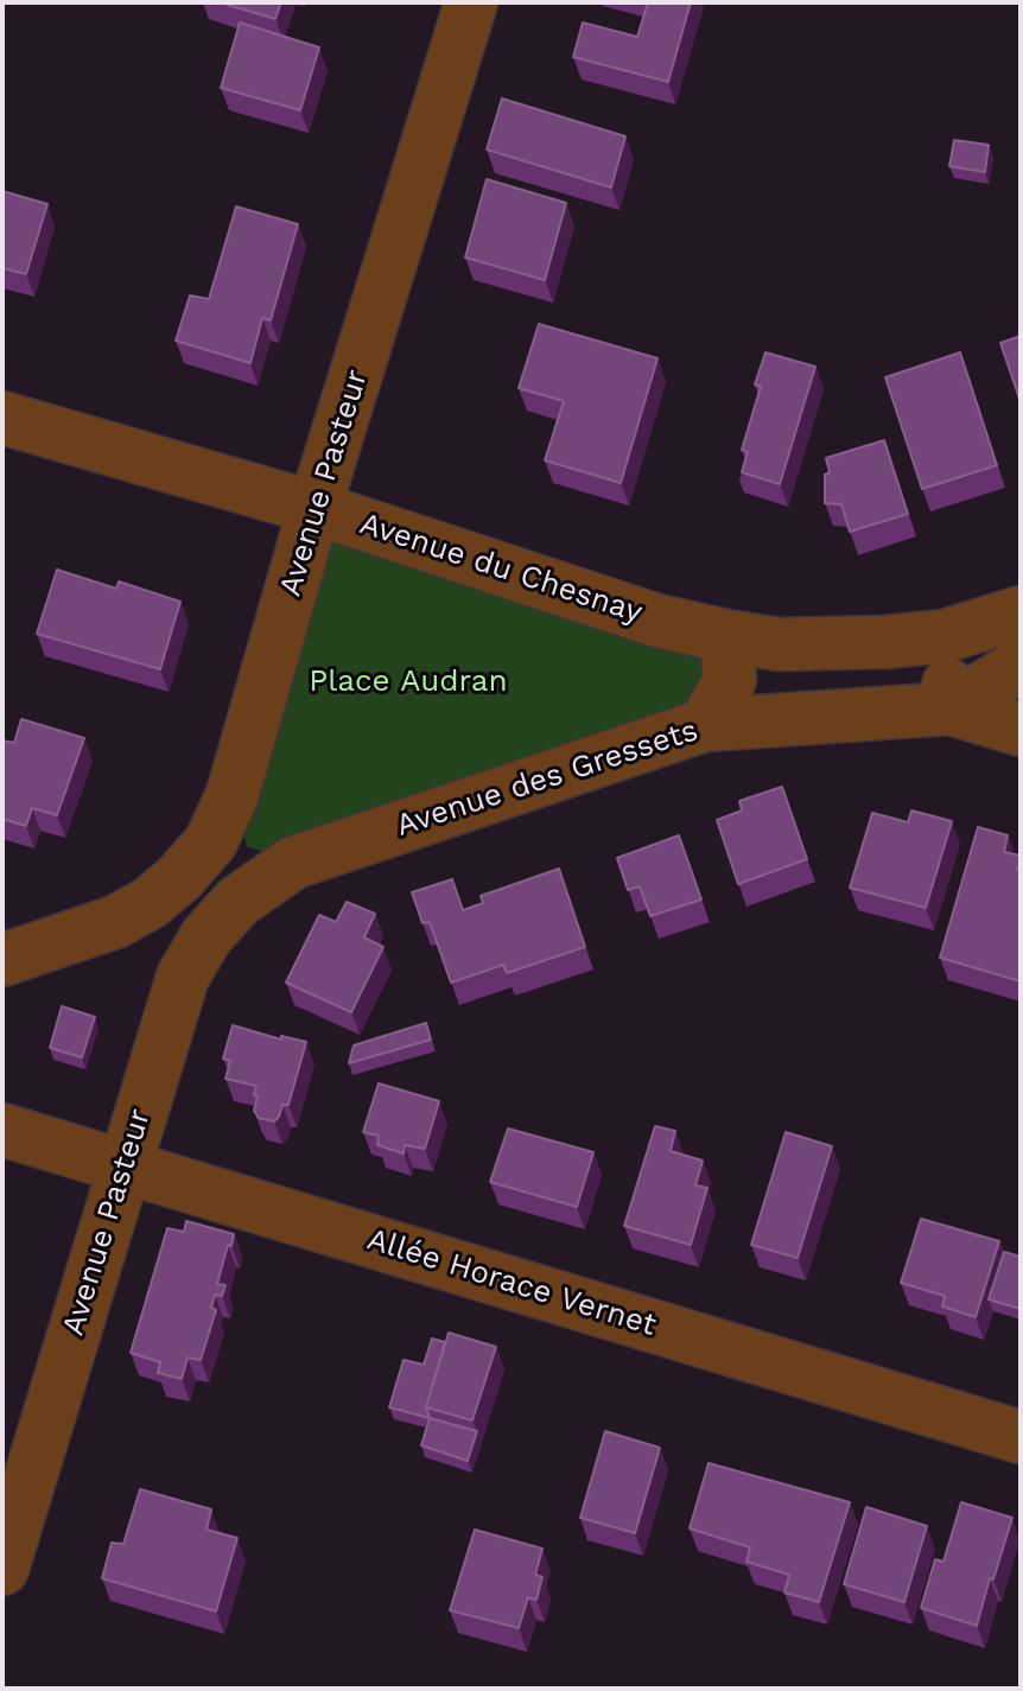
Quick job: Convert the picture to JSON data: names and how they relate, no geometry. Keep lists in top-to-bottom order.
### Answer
{
  "streets": {
    "street": [
      "Avenue Pasteur",
      "Avenue du Chesnay",
      "Avenue des Gressets",
      "Allée Horace Vernet"
    ]
  },
  "crossings": [
    ["Avenue Pasteur", "Avenue du Chesnay"],
    ["Avenue Pasteur", "Avenue des Gressets"],
    ["Avenue Pasteur", "Allée Horace Vernet"]
  ],
  "parks": ["Place Audran"]
}
